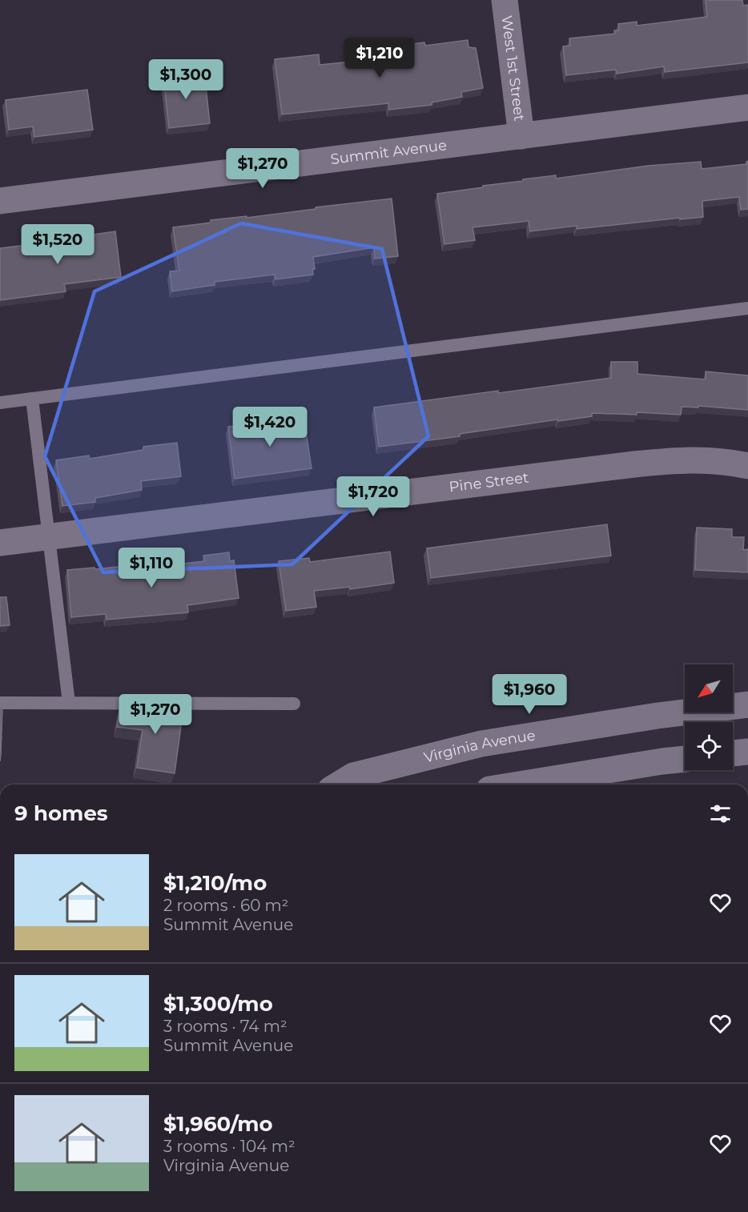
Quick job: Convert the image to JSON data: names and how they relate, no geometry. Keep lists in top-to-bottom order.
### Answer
{
  "streets": {
    "street": [
      "West 1st Street",
      "Summit Avenue",
      "Pine Street",
      "Virginia Avenue"
    ]
  },
  "crossings": [
    ["West 1st Street", "Summit Avenue"]
  ],
  "north": "bottom left",
  "page": {
    "price": [
      "$1,210",
      "$1,300",
      "$1,270",
      "$1,520",
      "$1,420",
      "$1,720",
      "$1,110",
      "$1,960",
      "$1,270"
    ],
    "heading": "9 homes",
    "list": [
      {
        "name": "$1,210/mo",
        "note": "2 rooms · 60 m² · Summit Avenue"
      },
      {
        "name": "$1,300/mo",
        "note": "3 rooms · 74 m² · Summit Avenue"
      },
      {
        "name": "$1,960/mo",
        "note": "3 rooms · 104 m² · Virginia Avenue"
      }
    ]
  }
}
